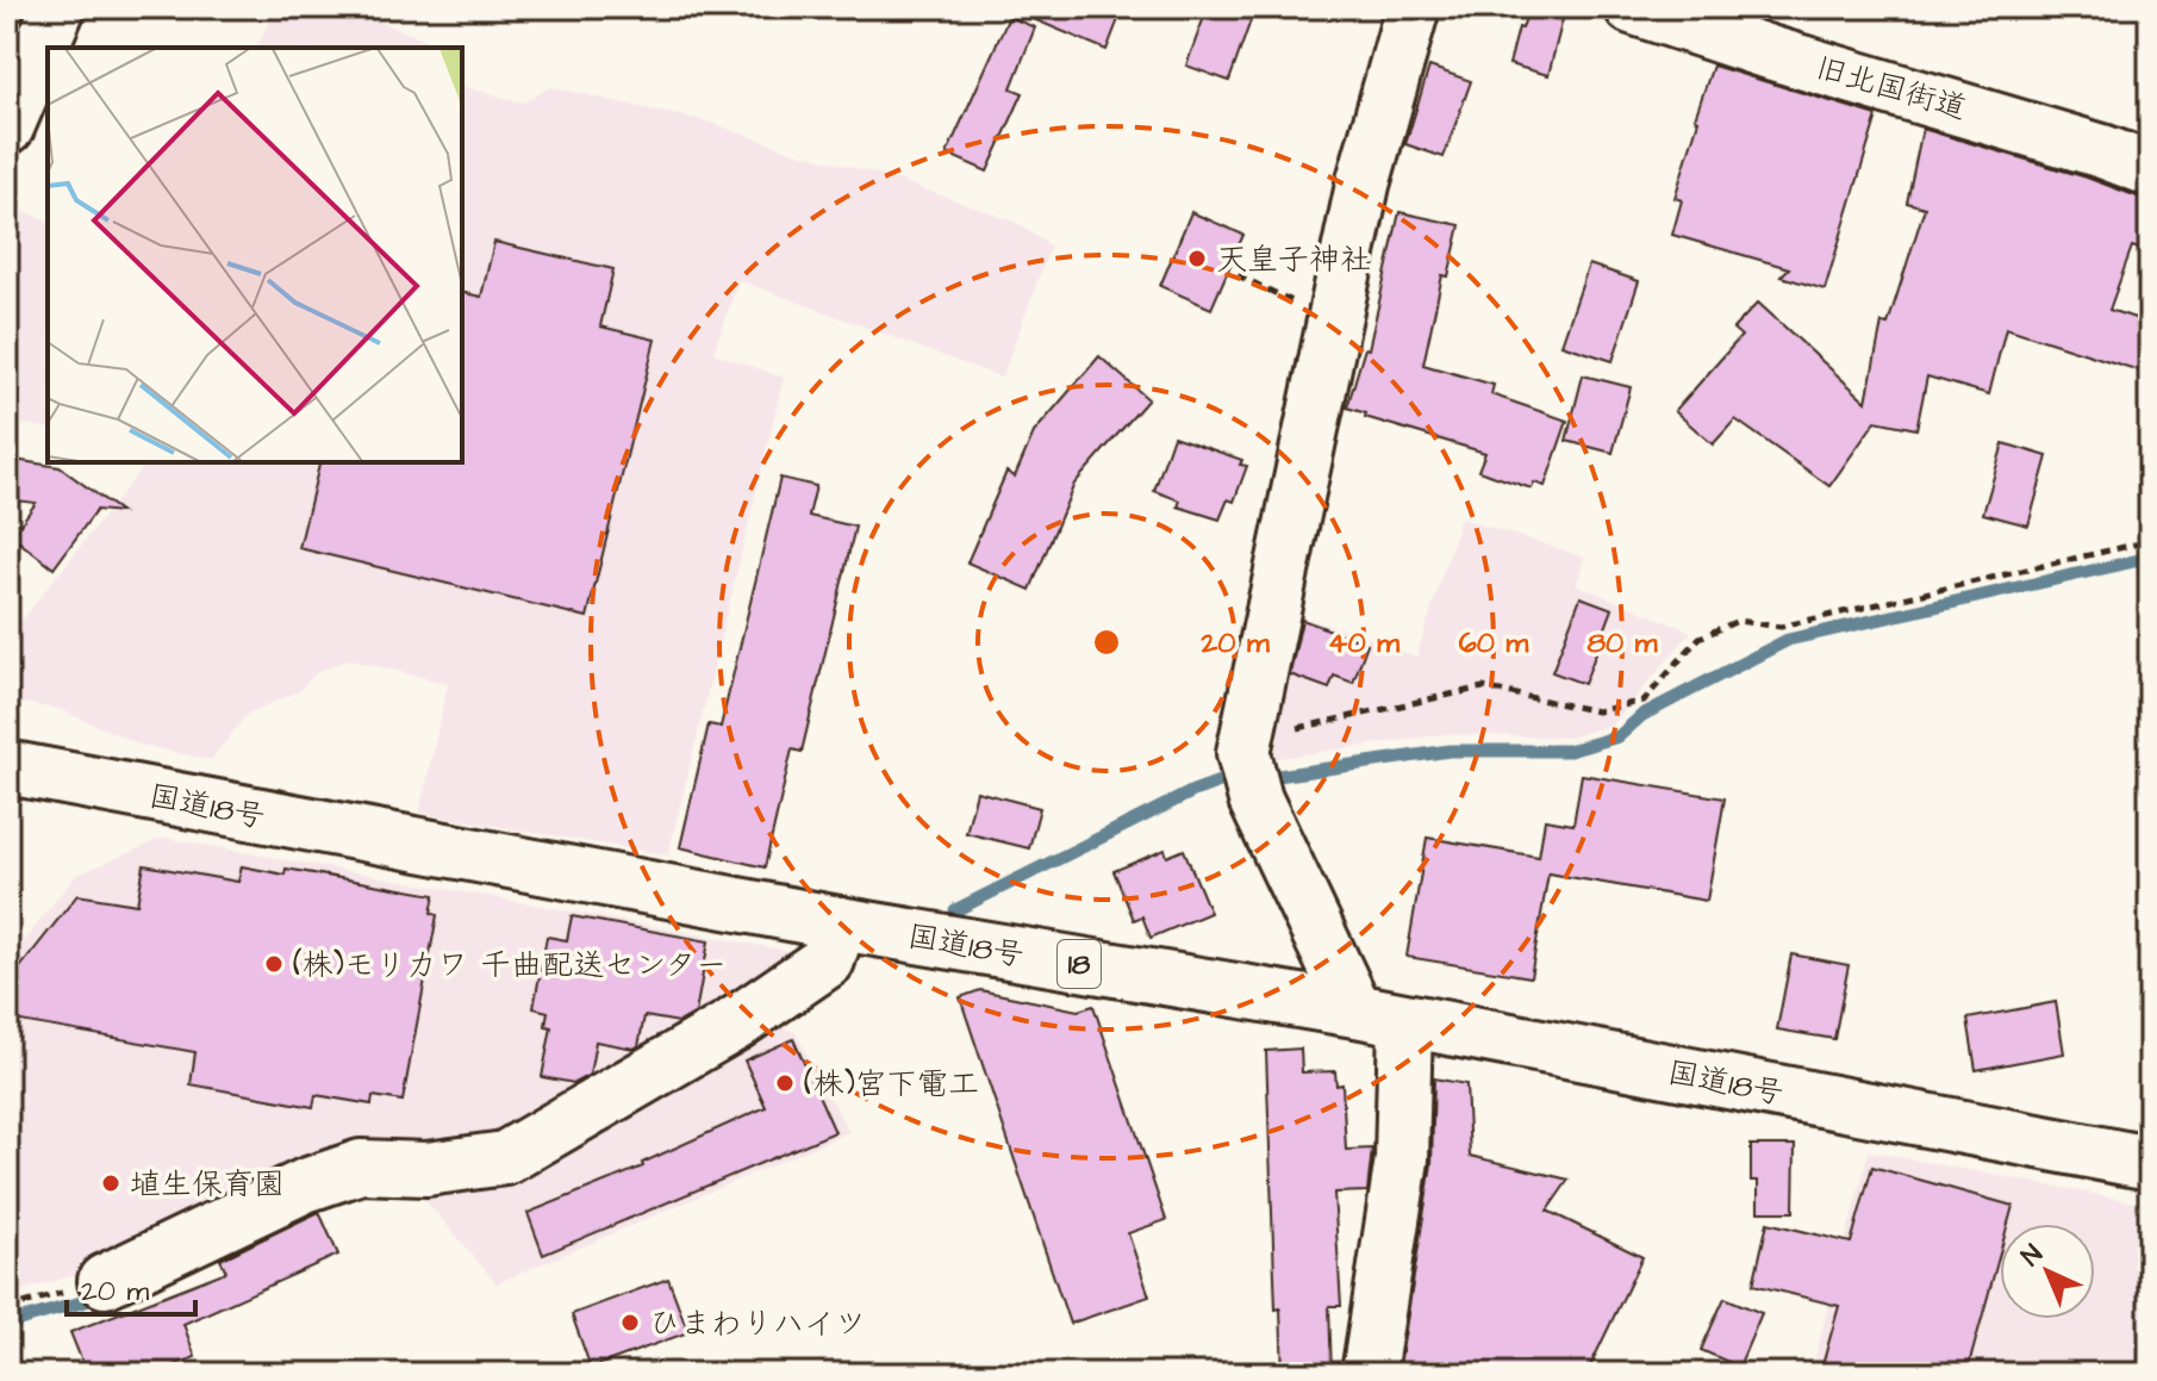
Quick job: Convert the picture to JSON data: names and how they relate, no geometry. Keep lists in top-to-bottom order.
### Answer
{
  "streets": {
    "main road": ["旧北国街道", "国道18号", "18"]
  },
  "places": [
    "天皇子神社",
    "(株)モリカワ 千曲配送センター",
    "(株)宮下電工",
    "埴生保育園",
    "ひまわりハイツ"
  ],
  "scale_bar": "20 m",
  "north": "top left",
  "rings": [
    "20 m",
    "40 m",
    "60 m",
    "80 m"
  ]
}
